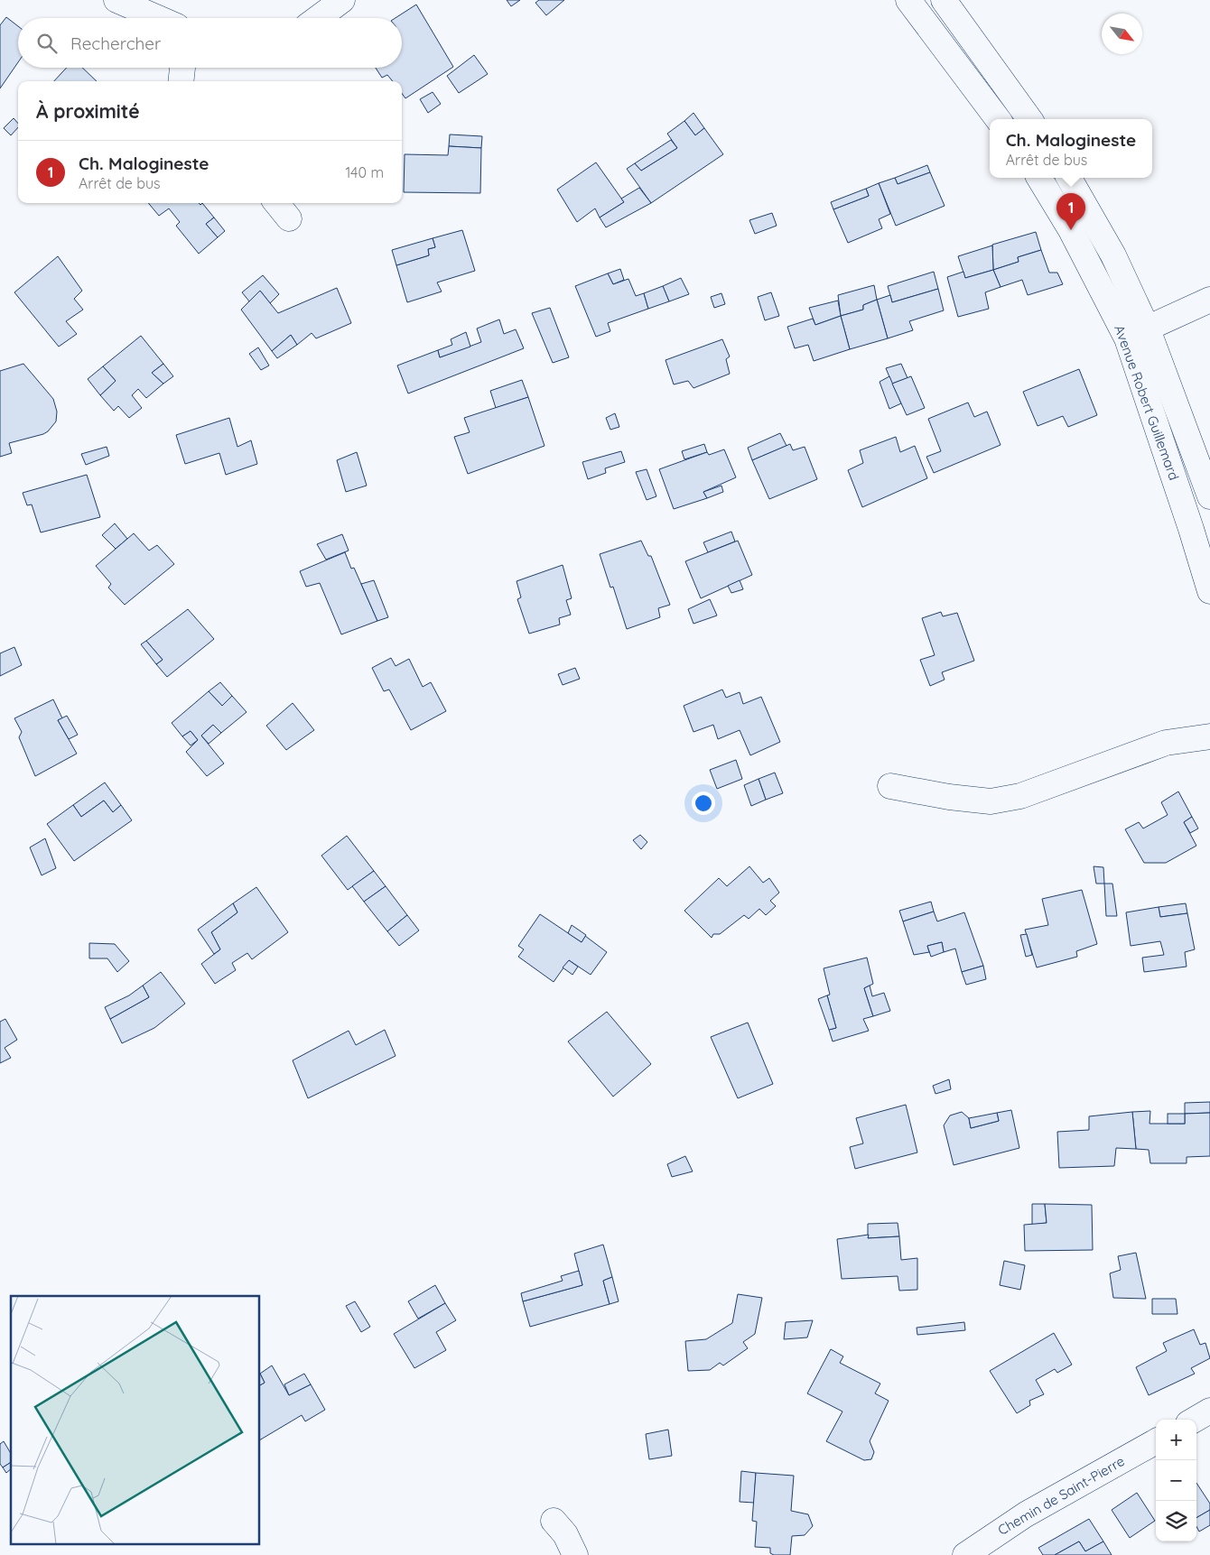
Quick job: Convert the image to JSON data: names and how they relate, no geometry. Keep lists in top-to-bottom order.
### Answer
{
  "streets": {
    "main road": ["Avenue Robert Guillemard", "Chemin de Saint-Pierre"]
  },
  "north": "bottom right",
  "page": {
    "search": "Rechercher",
    "heading": "À proximité",
    "popup": ["Ch. Malogineste", "Arrêt de bus"],
    "list": [
      {
        "mark": "1",
        "name": "Ch. Malogineste",
        "note": "Arrêt de bus",
        "value": "140 m"
      }
    ],
    "pins": "1",
    "map_buttons": ["+", "−"]
  }
}
